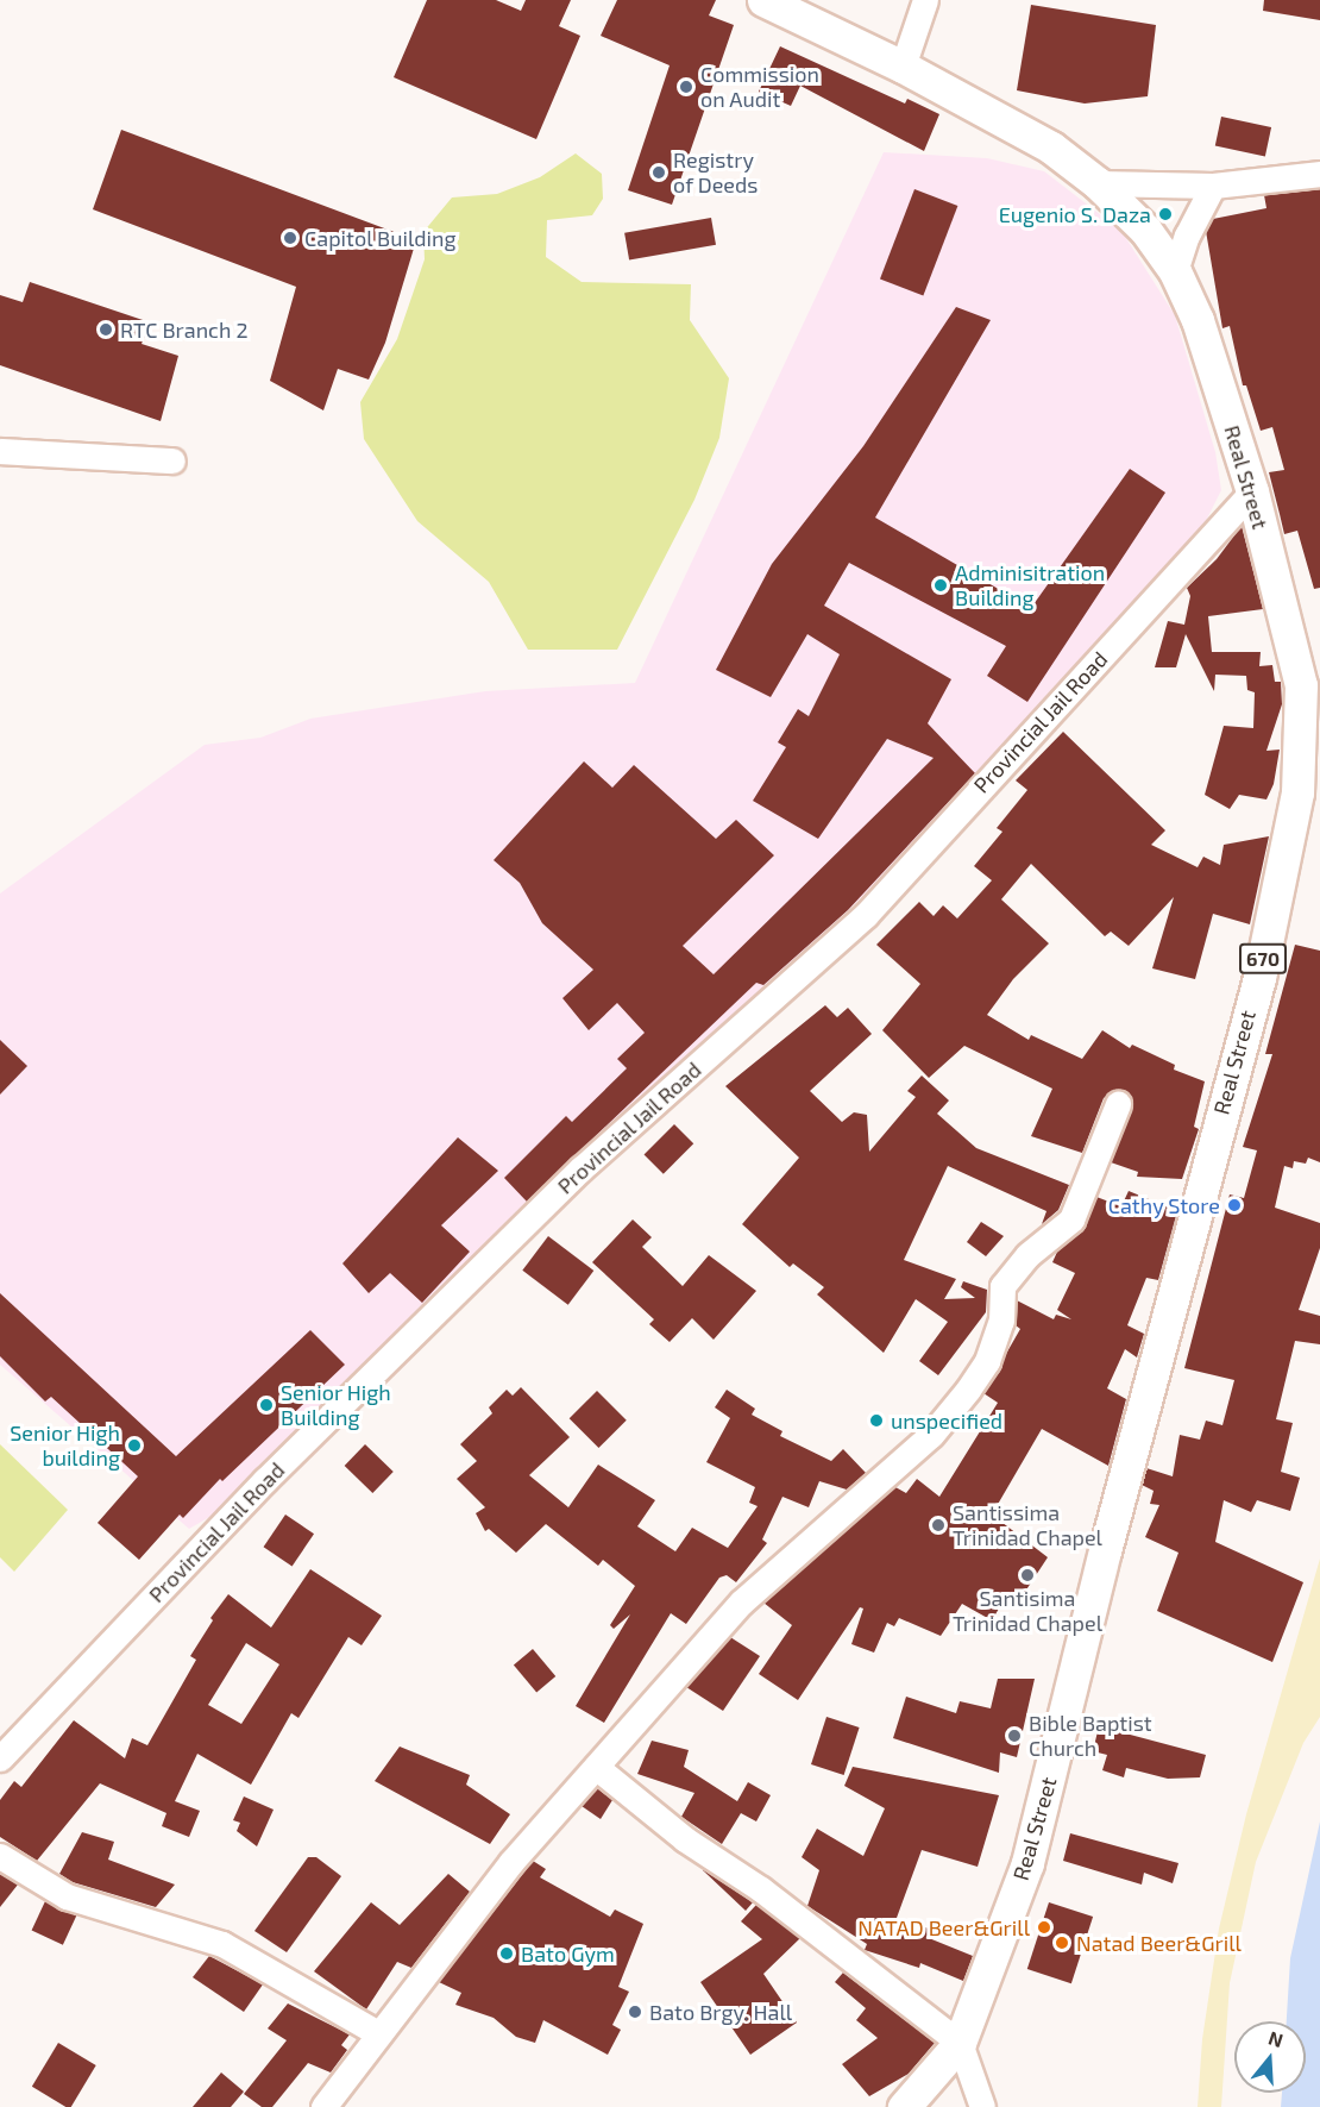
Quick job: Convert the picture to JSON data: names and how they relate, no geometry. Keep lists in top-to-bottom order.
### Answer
{
  "streets": {
    "main road": ["Real Street", "670"],
    "street": ["Provincial Jail Road"]
  },
  "crossings": [
    ["Real Street", "Provincial Jail Road"]
  ],
  "places": [
    "Commission on Audit",
    "Registry of Deeds",
    "Eugenio S. Daza",
    "Capitol Building",
    "RTC Branch 2",
    "Adminisitration Building",
    "Cathy Store",
    "Senior High Building",
    "unspecified",
    "Senior High building",
    "Santissima Trinidad Chapel",
    "Santisima Trinidad Chapel",
    "Bible Baptist Church",
    "NATAD Beer&Grill",
    "Natad Beer&Grill",
    "Bato Gym",
    "Bato Brgy. Hall"
  ],
  "north": "top"
}
